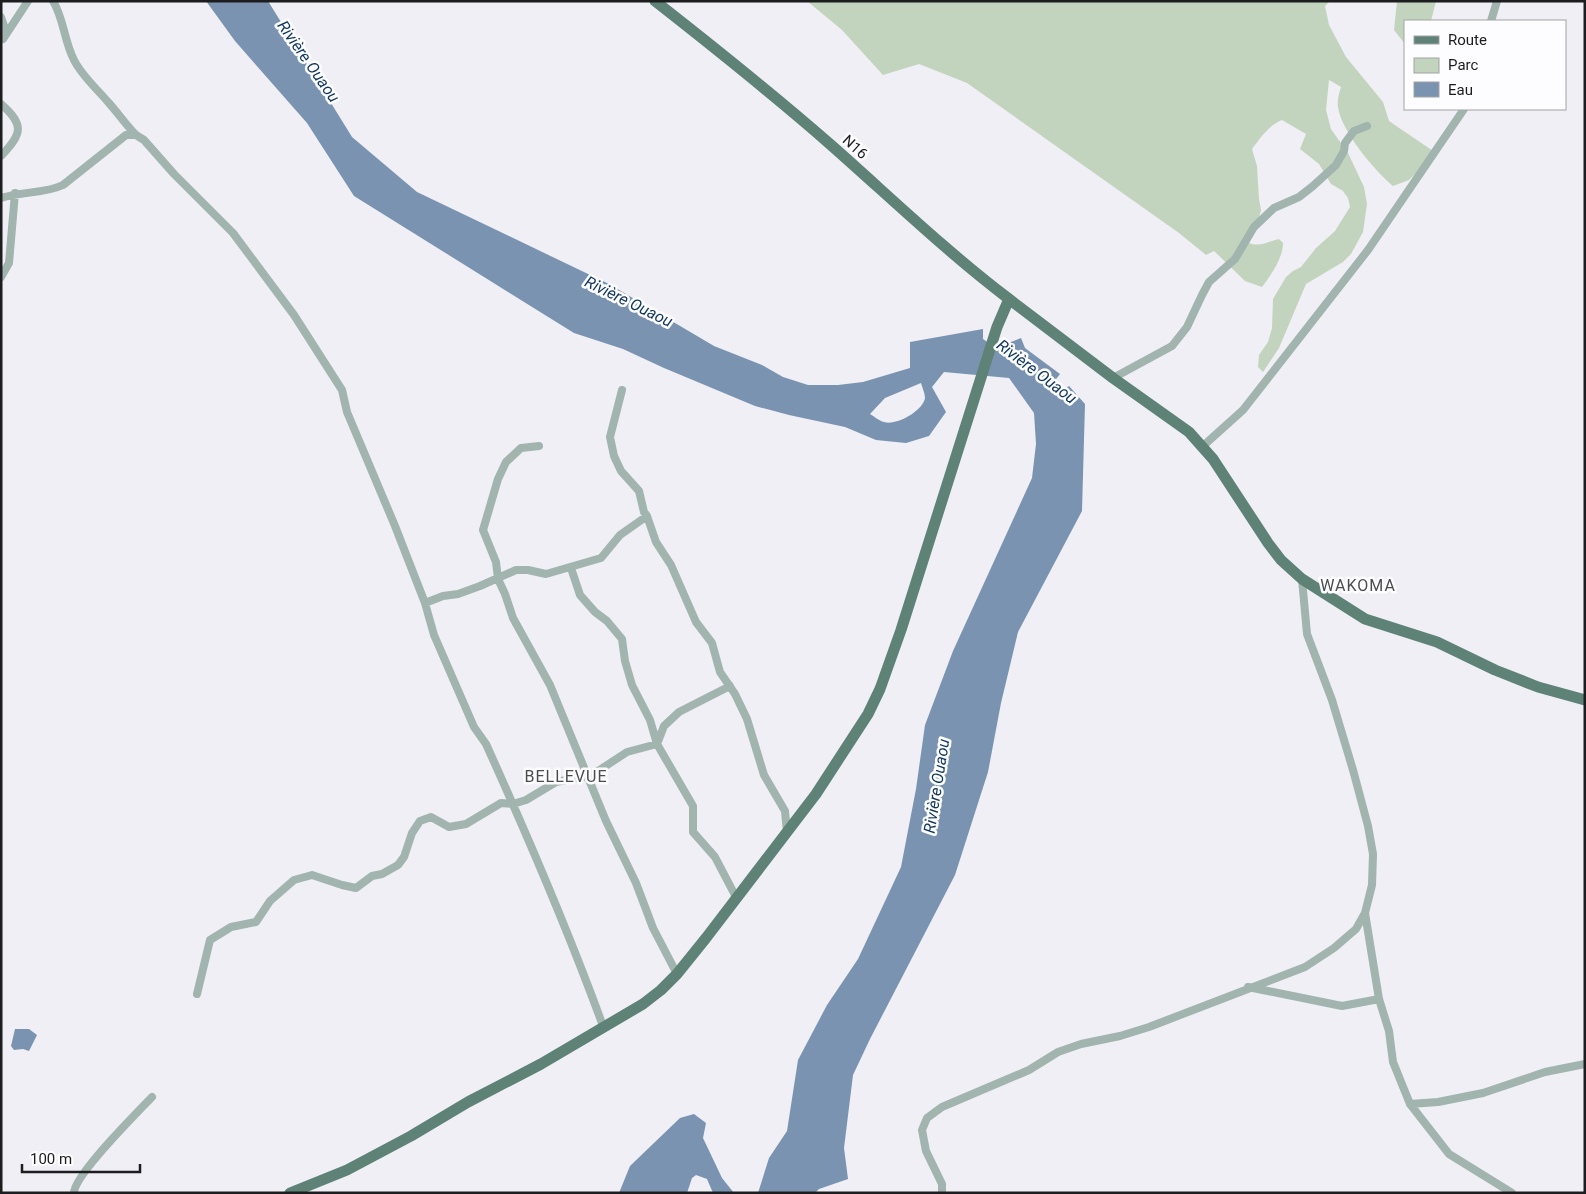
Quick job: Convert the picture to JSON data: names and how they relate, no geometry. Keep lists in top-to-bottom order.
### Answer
{
  "streets": {
    "main road": ["N16"]
  },
  "districts": ["WAKOMA", "BELLEVUE"],
  "water": ["Rivière Ouaou"],
  "legend": ["Route", "Parc", "Eau"],
  "scale_bar": "100 m"
}
